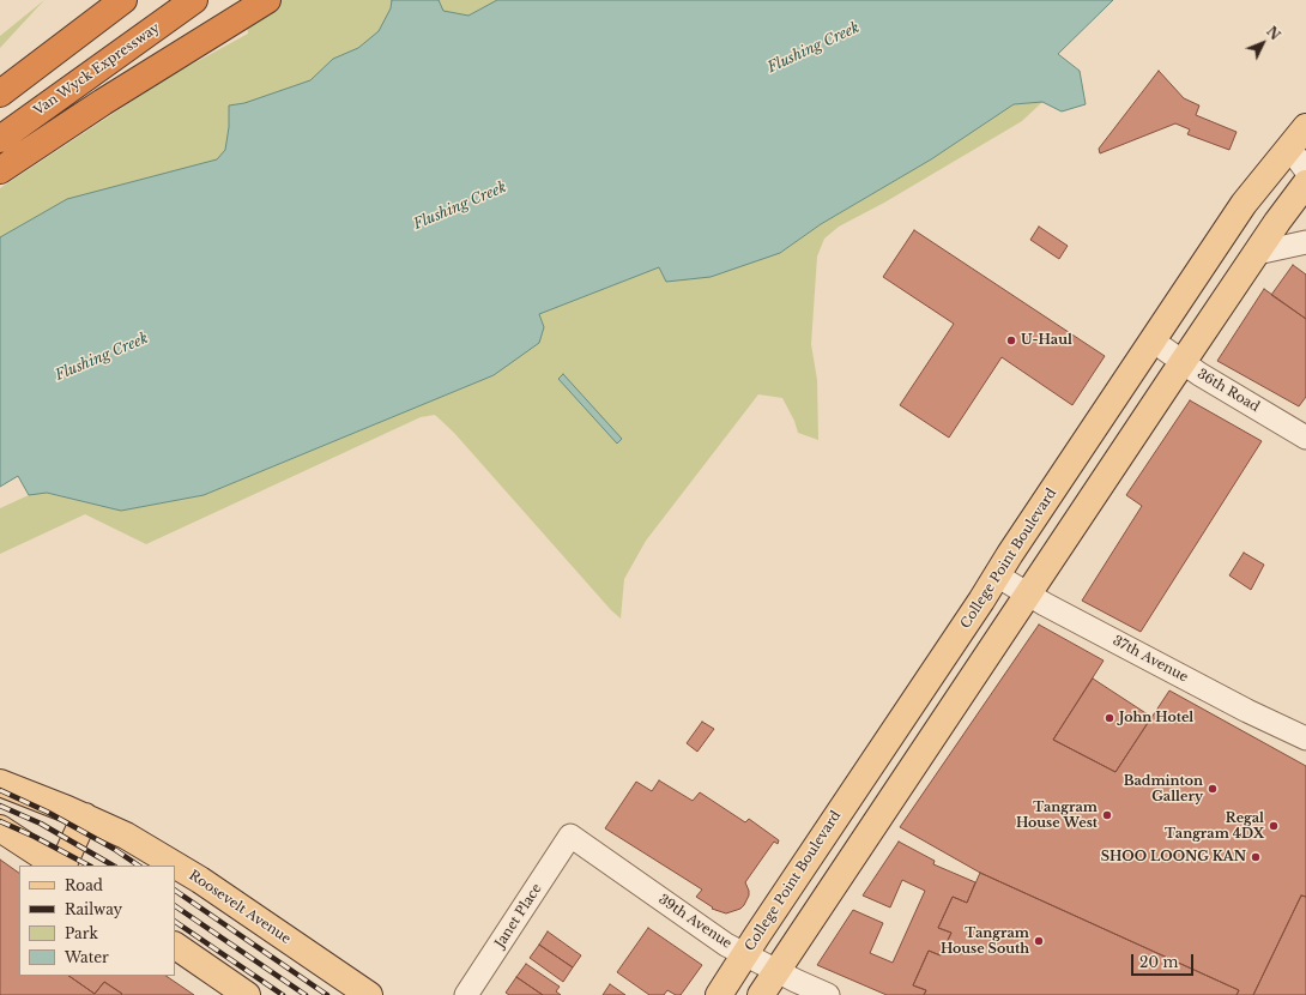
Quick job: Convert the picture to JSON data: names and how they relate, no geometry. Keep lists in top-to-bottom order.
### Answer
{
  "streets": {
    "highway": ["Van Wyck Expressway"],
    "main road": ["College Point Boulevard", "Roosevelt Avenue"],
    "street": [
      "36th Road",
      "37th Avenue",
      "Janet Place",
      "39th Avenue"
    ]
  },
  "crossings": [
    ["36th Road", "College Point Boulevard"],
    ["College Point Boulevard", "37th Avenue"],
    ["College Point Boulevard", "39th Avenue"],
    ["Janet Place", "39th Avenue"]
  ],
  "water": ["Flushing Creek"],
  "places": [
    "U-Haul",
    "John Hotel",
    "Badminton Gallery",
    "Tangram House West",
    "Regal Tangram 4DX",
    "SHOO LOONG KAN",
    "Tangram House South"
  ],
  "legend": [
    "Road",
    "Railway",
    "Park",
    "Water"
  ],
  "scale_bar": "20 m",
  "north": "top right"
}
